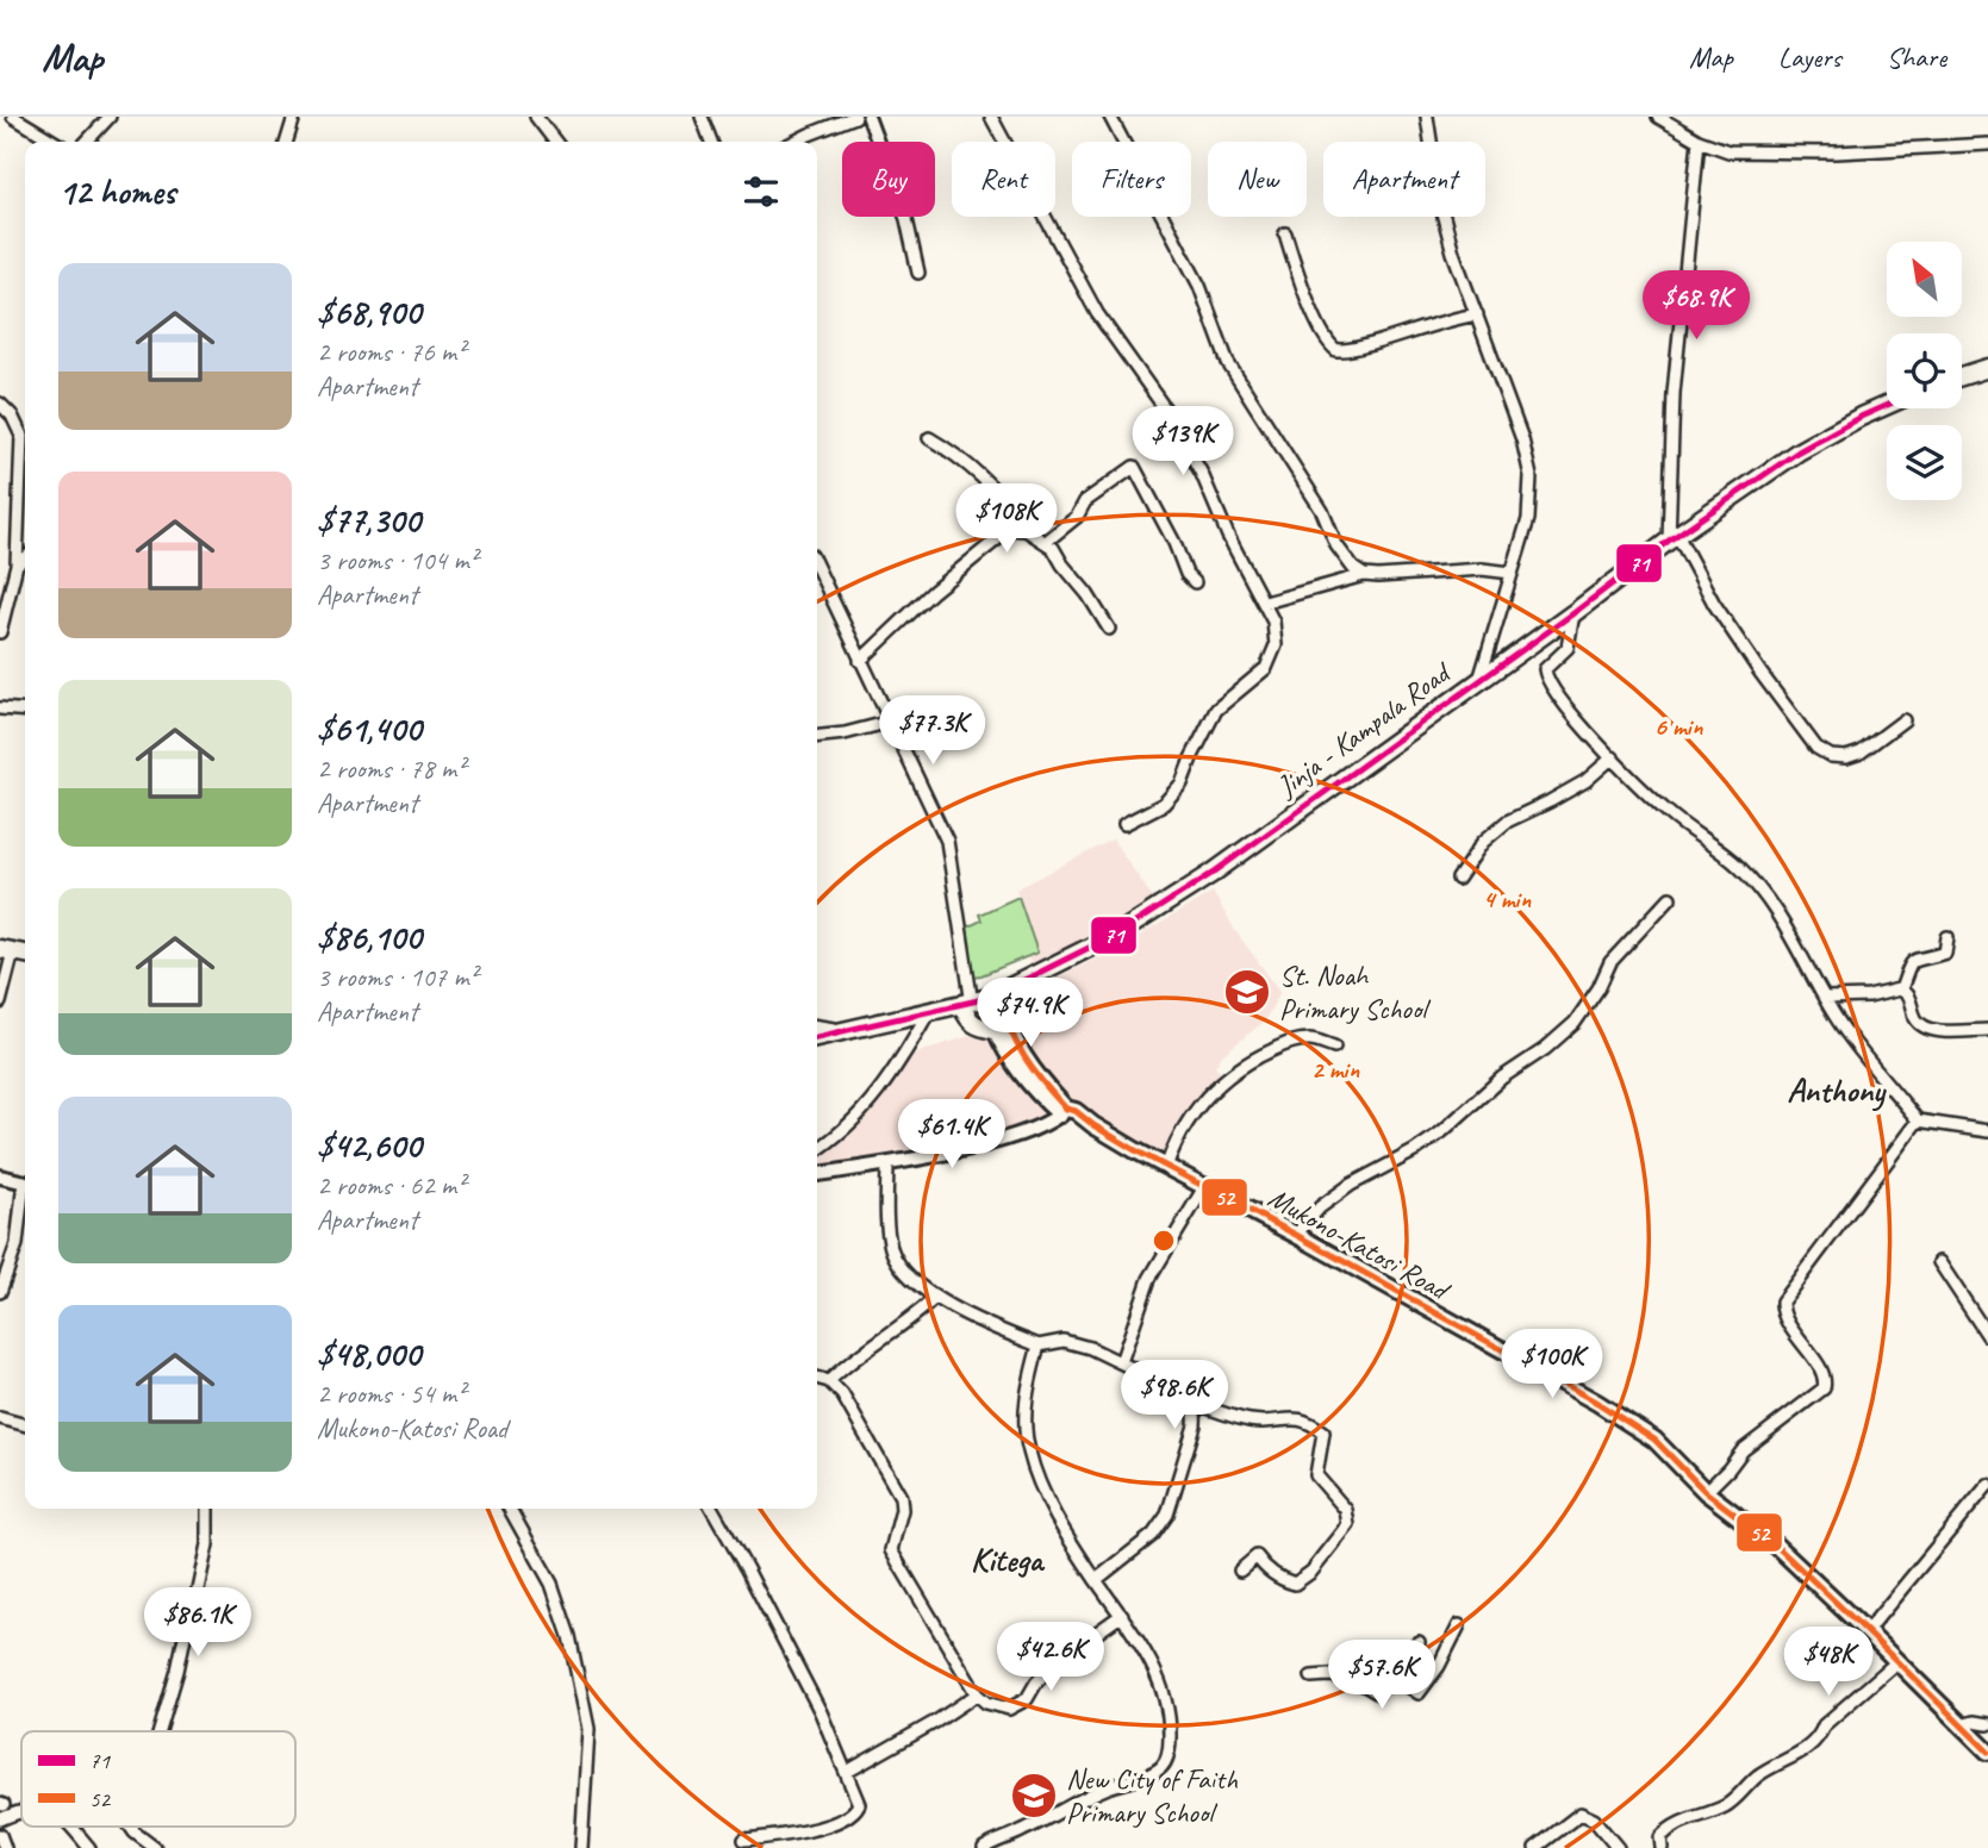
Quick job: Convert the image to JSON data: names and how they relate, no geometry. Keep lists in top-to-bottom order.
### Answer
{
  "streets": {
    "highway": ["Jinja - Kampala Road"],
    "main road": ["Mukono-Katosi Road"]
  },
  "crossings": [
    ["Jinja - Kampala Road", "Mukono-Katosi Road"]
  ],
  "districts": ["Anthony", "Kitega"],
  "places": {
    "school or university": ["St. Noah Primary School", "New City of Faith Primary School"]
  },
  "lines": ["transit line 71", "transit line 52"],
  "legend": ["71", "52"],
  "north": "top left",
  "page": {
    "header": "Map",
    "nav": ["Map", "Layers", "Share"],
    "chip": [
      "Buy",
      "Rent",
      "Filters",
      "New",
      "Apartment"
    ],
    "heading": "12 homes",
    "list": [
      {
        "name": "$68,900",
        "note": "2 rooms · 76 m² · Apartment"
      },
      {
        "name": "$77,300",
        "note": "3 rooms · 104 m² · Apartment"
      },
      {
        "name": "$61,400",
        "note": "2 rooms · 78 m² · Apartment"
      },
      {
        "name": "$86,100",
        "note": "3 rooms · 107 m² · Apartment"
      },
      {
        "name": "$42,600",
        "note": "2 rooms · 62 m² · Apartment"
      },
      {
        "name": "$48,000",
        "note": "2 rooms · 54 m² · Mukono-Katosi Road"
      }
    ],
    "price": [
      "$68.9K",
      "$139K",
      "$108K",
      "$77.3K",
      "$74.9K",
      "$61.4K",
      "$100K",
      "$98.6K",
      "$86.1K",
      "$42.6K",
      "$48K",
      "$57.6K"
    ]
  },
  "rings": ["6 min", "4 min", "2 min"]
}
